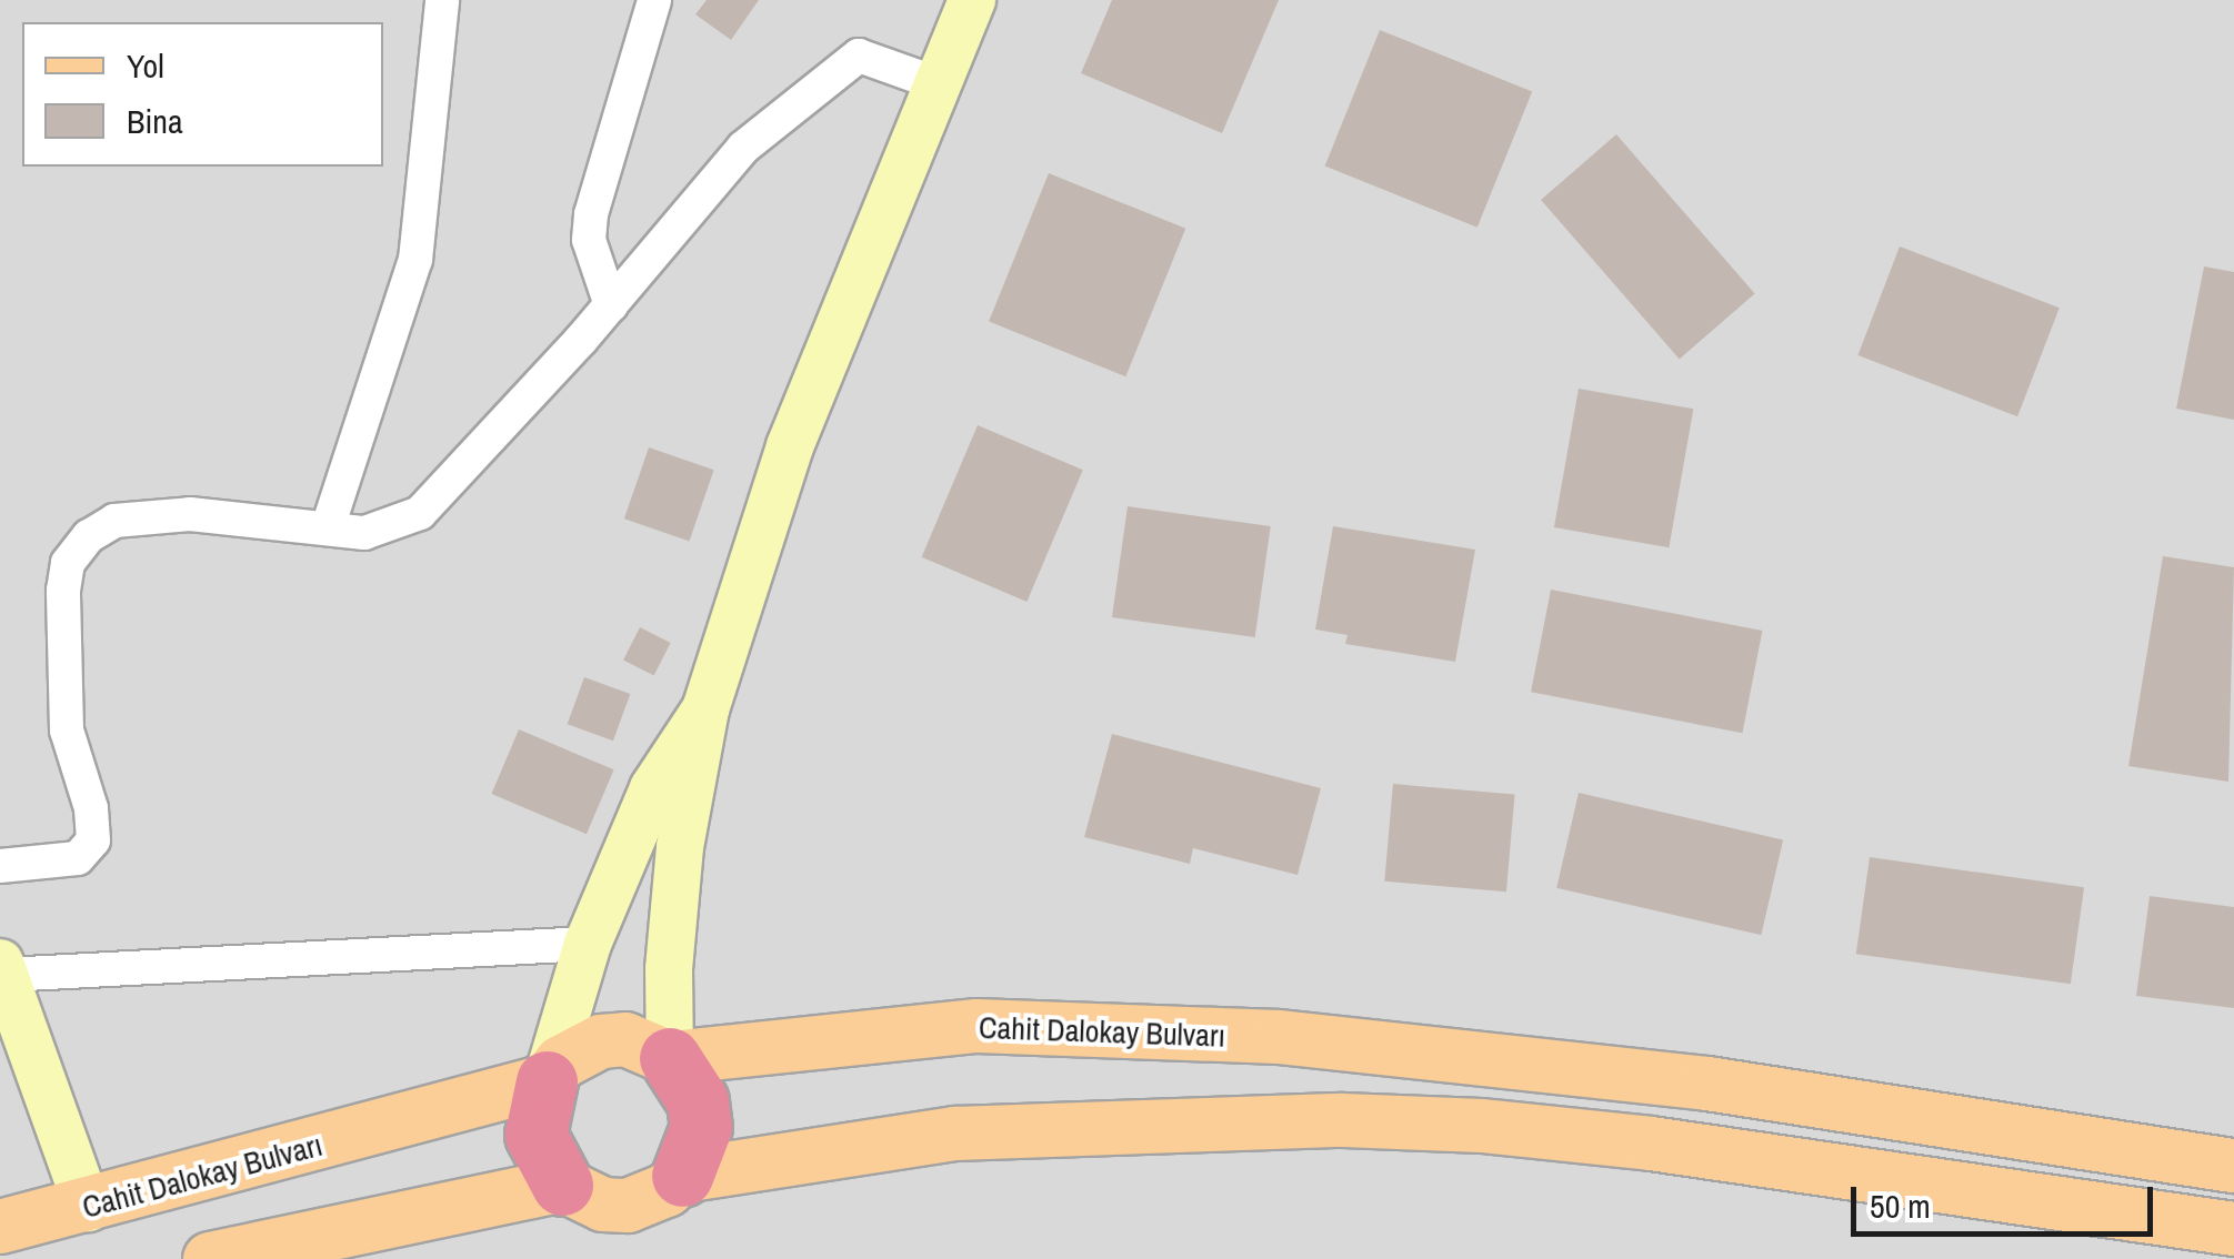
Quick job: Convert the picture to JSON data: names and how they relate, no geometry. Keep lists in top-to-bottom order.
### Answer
{
  "streets": {
    "main road": ["Cahit Dalokay Bulvarı"]
  },
  "legend": ["Yol", "Bina"],
  "scale_bar": "50 m"
}
